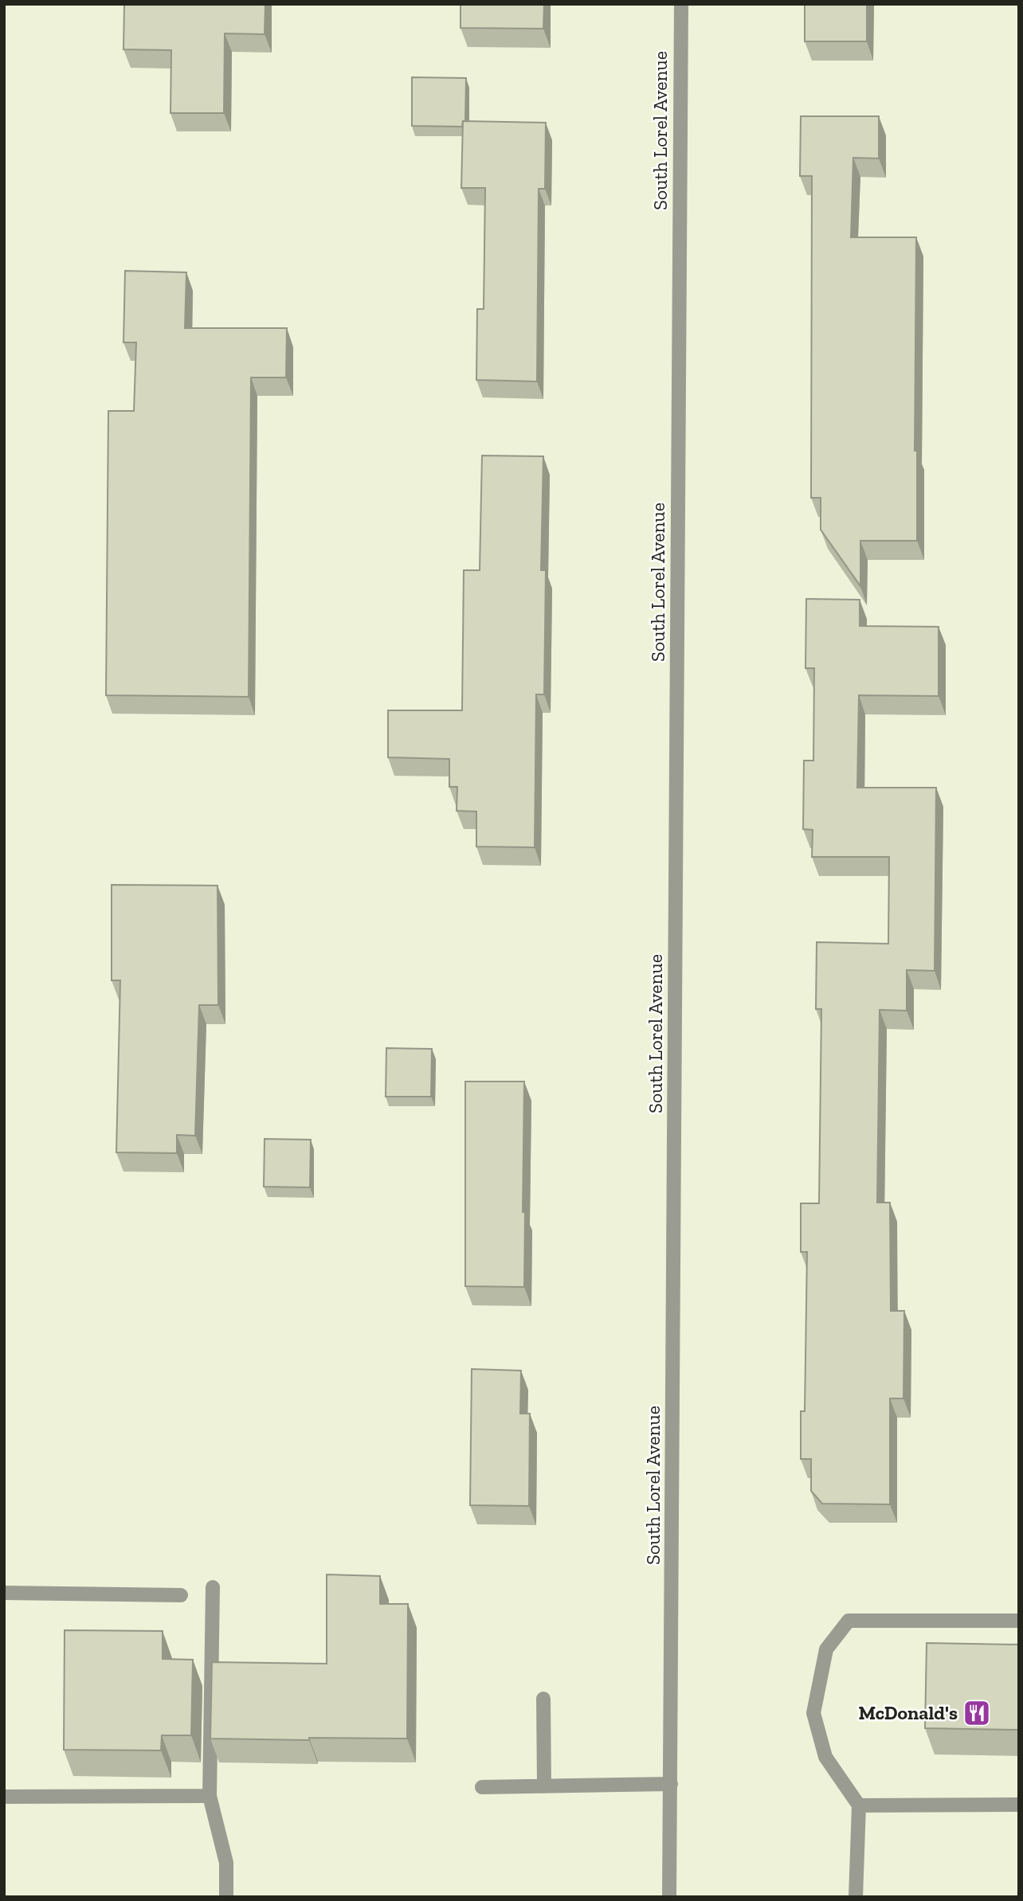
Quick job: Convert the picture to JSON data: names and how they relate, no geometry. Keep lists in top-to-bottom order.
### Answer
{
  "streets": {
    "street": ["South Lorel Avenue"]
  },
  "places": {
    "restaurant": ["McDonald's"]
  }
}
